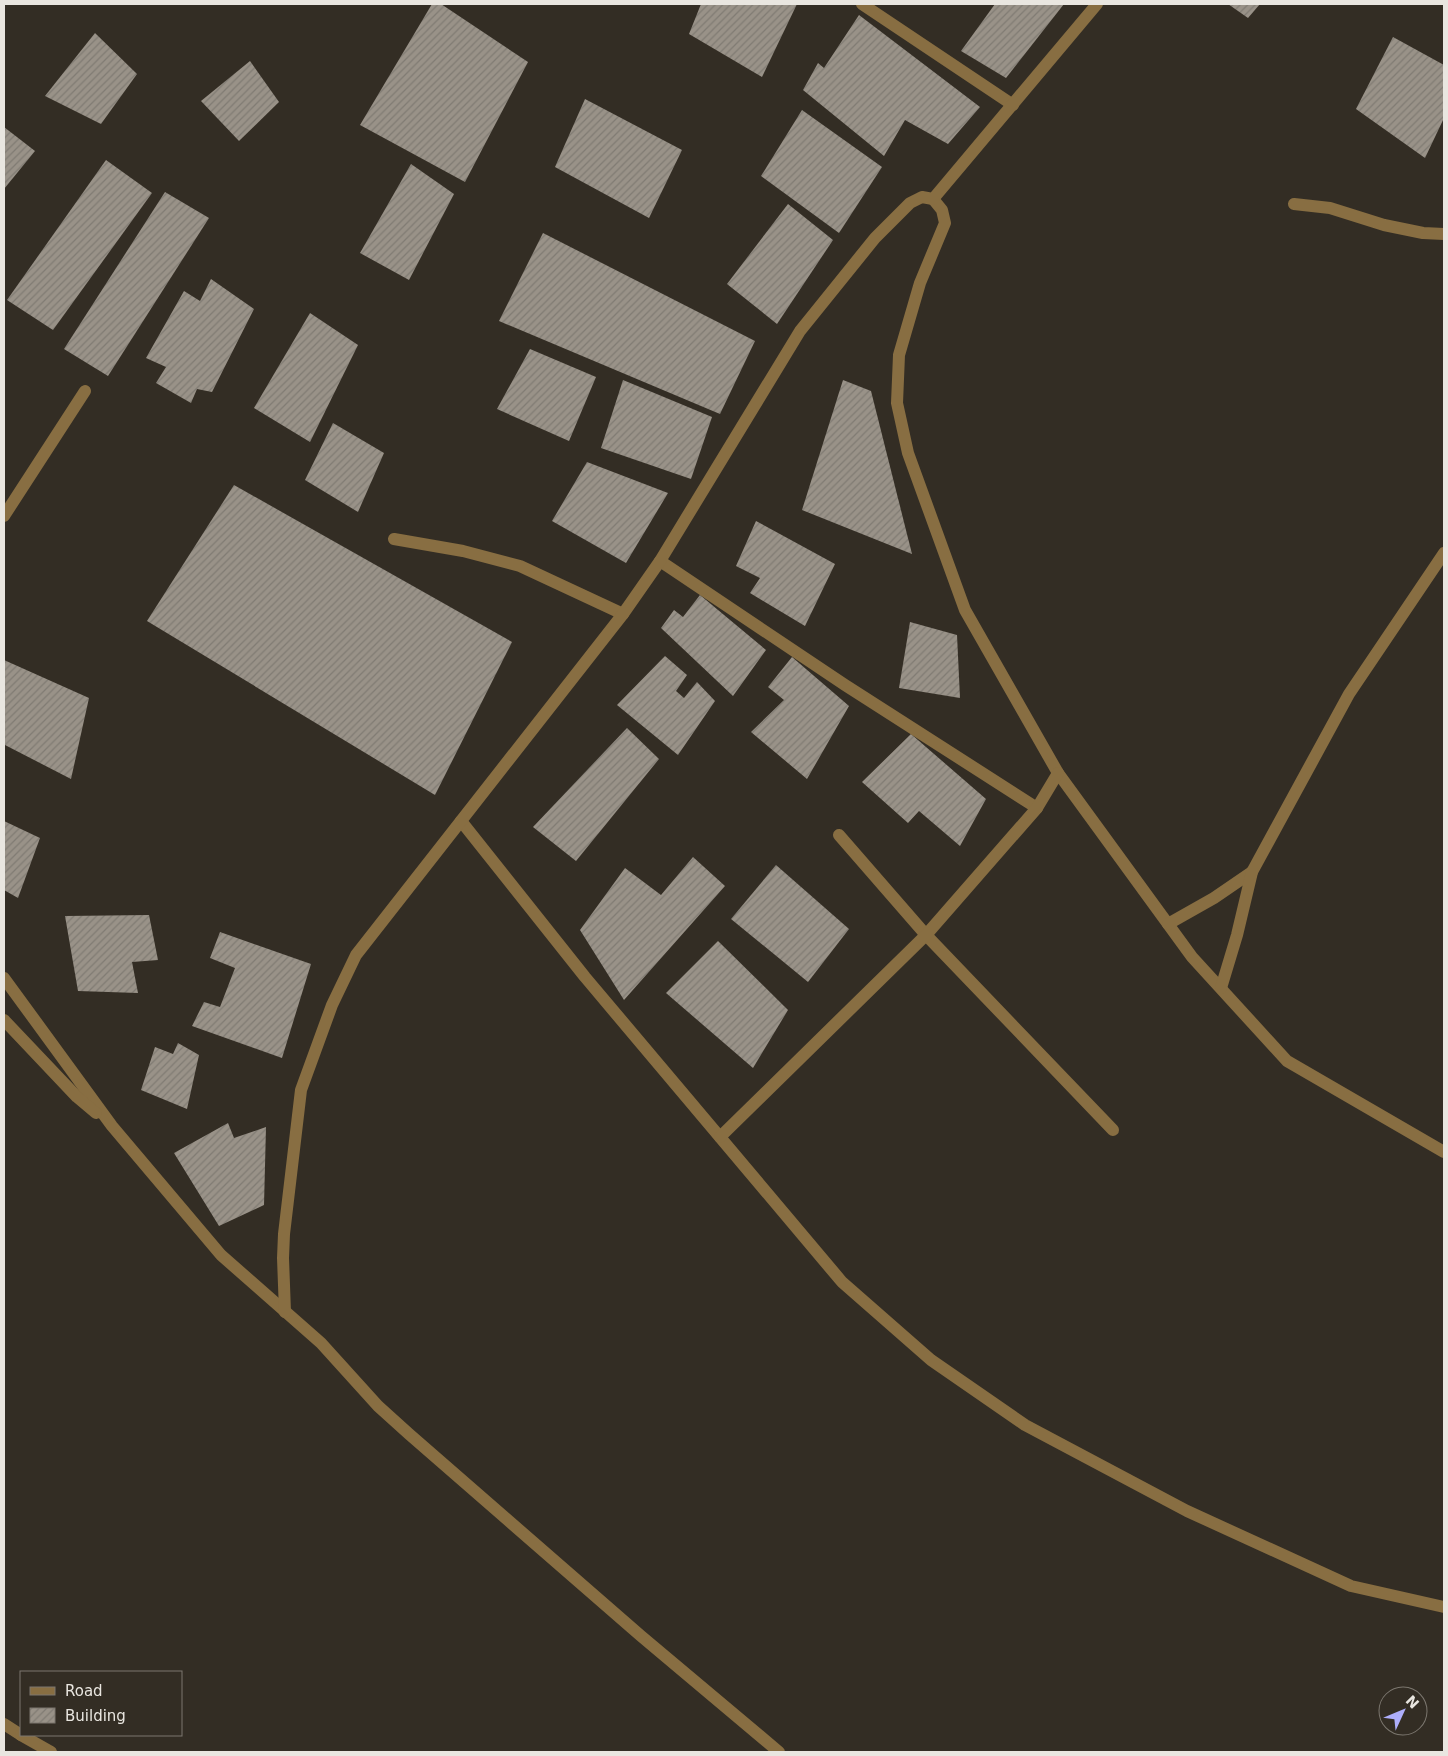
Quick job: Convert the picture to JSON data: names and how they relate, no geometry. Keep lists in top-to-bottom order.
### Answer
{
  "legend": ["Road", "Building"],
  "north": "top right"
}
